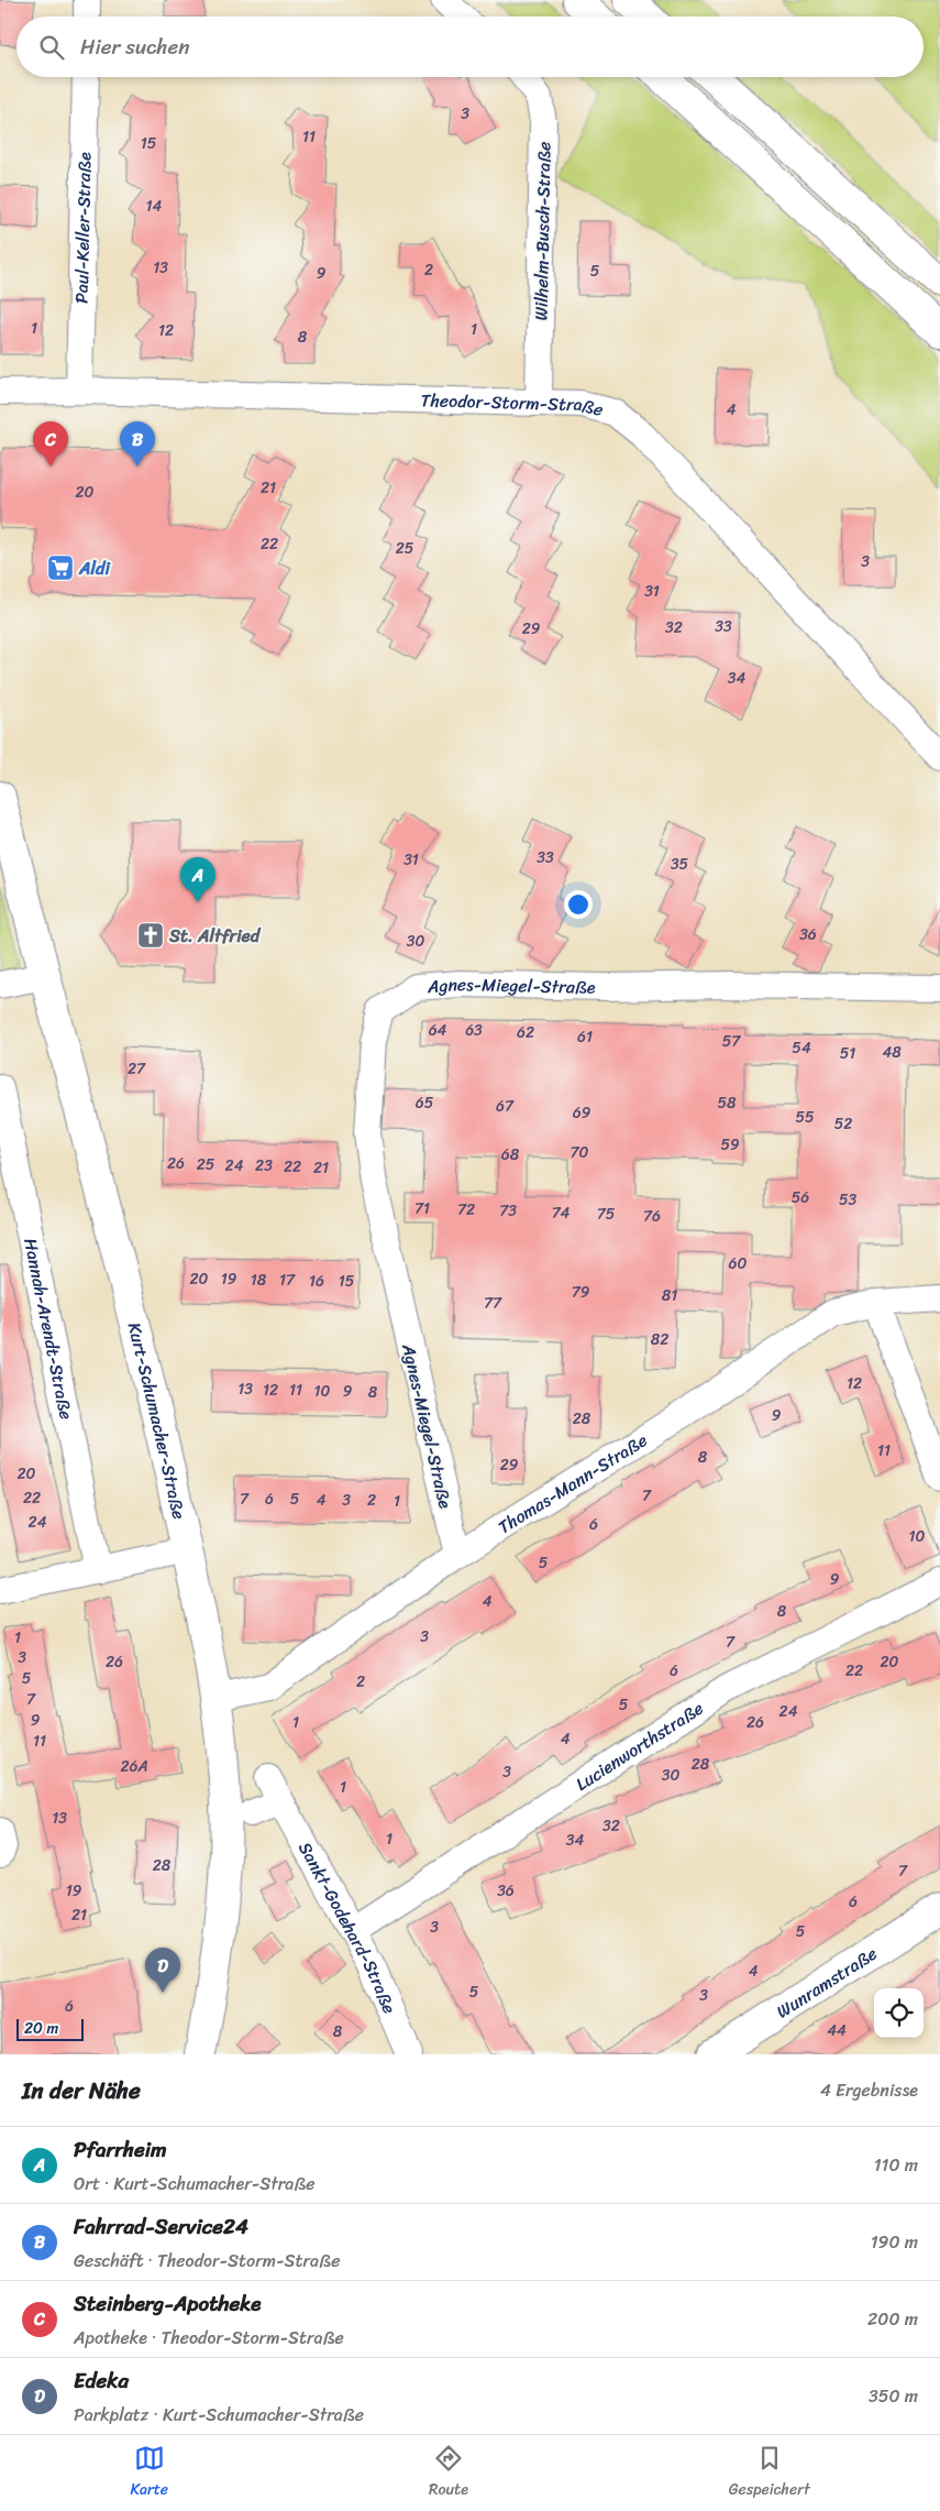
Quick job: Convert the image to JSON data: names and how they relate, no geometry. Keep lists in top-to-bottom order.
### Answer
{
  "streets": {
    "main road": ["Kurt-Schumacher-Straße", "Wunramstraße"],
    "street": [
      "Paul-Keller-Straße",
      "Wilhelm-Busch-Straße",
      "Theodor-Storm-Straße",
      "Agnes-Miegel-Straße",
      "Hannah-Arendt-Straße",
      "Thomas-Mann-Straße",
      "Lucienworthstraße",
      "Sankt-Godehard-Straße"
    ]
  },
  "crossings": [
    ["Paul-Keller-Straße", "Theodor-Storm-Straße"],
    ["Wilhelm-Busch-Straße", "Theodor-Storm-Straße"],
    ["Agnes-Miegel-Straße", "Thomas-Mann-Straße"],
    ["Kurt-Schumacher-Straße", "Thomas-Mann-Straße"],
    ["Lucienworthstraße", "Sankt-Godehard-Straße"]
  ],
  "places": {
    "supermarket": ["Aldi"],
    "church": ["St. Altfried"]
  },
  "house_numbers": [
    "3",
    "11",
    "15",
    "14",
    "13",
    "2",
    "5",
    "9",
    "1",
    "1",
    "12",
    "8",
    "4",
    "21",
    "20",
    "22",
    "25",
    "3",
    "31",
    "33",
    "32",
    "29",
    "34",
    "33",
    "31",
    "35",
    "36",
    "30",
    "64",
    "63",
    "62",
    "61",
    "57",
    "54",
    "48",
    "51",
    "27",
    "65",
    "58",
    "67",
    "69",
    "55",
    "52",
    "59",
    "70",
    "68",
    "26",
    "25",
    "24",
    "23",
    "22",
    "21",
    "56",
    "53",
    "71",
    "72",
    "73",
    "74",
    "75",
    "76",
    "60",
    "20",
    "19",
    "18",
    "17",
    "16",
    "15",
    "79",
    "81",
    "77",
    "82",
    "12",
    "13",
    "12",
    "11",
    "10",
    "9",
    "8",
    "9",
    "28",
    "11",
    "8",
    "29",
    "20",
    "7",
    "22",
    "7",
    "6",
    "5",
    "4",
    "3",
    "2",
    "1",
    "24",
    "6",
    "10",
    "5",
    "9",
    "4",
    "8",
    "3",
    "1",
    "7",
    "3",
    "26",
    "20",
    "6",
    "22",
    "5",
    "2",
    "7",
    "5",
    "24",
    "9",
    "1",
    "26",
    "4",
    "11",
    "28",
    "26A",
    "3",
    "30",
    "1",
    "13",
    "32",
    "1",
    "34",
    "28",
    "7",
    "19",
    "36",
    "6",
    "21",
    "3",
    "5",
    "4",
    "5",
    "3",
    "6",
    "44",
    "8"
  ],
  "scale_bar": "20 m",
  "page": {
    "search": "Hier suchen",
    "pins": [
      "B",
      "C",
      "A",
      "D"
    ],
    "scale": "20 m",
    "heading": ["In der Nähe", "4 Ergebnisse"],
    "list": [
      {
        "mark": "A",
        "name": "Pfarrheim",
        "note": "Ort · Kurt-Schumacher-Straße",
        "value": "110 m"
      },
      {
        "mark": "B",
        "name": "Fahrrad-Service24",
        "note": "Geschäft · Theodor-Storm-Straße",
        "value": "190 m"
      },
      {
        "mark": "C",
        "name": "Steinberg-Apotheke",
        "note": "Apotheke · Theodor-Storm-Straße",
        "value": "200 m"
      },
      {
        "mark": "D",
        "name": "Edeka",
        "note": "Parkplatz · Kurt-Schumacher-Straße",
        "value": "350 m"
      }
    ],
    "nav": ["Karte", "Route", "Gespeichert"]
  }
}
